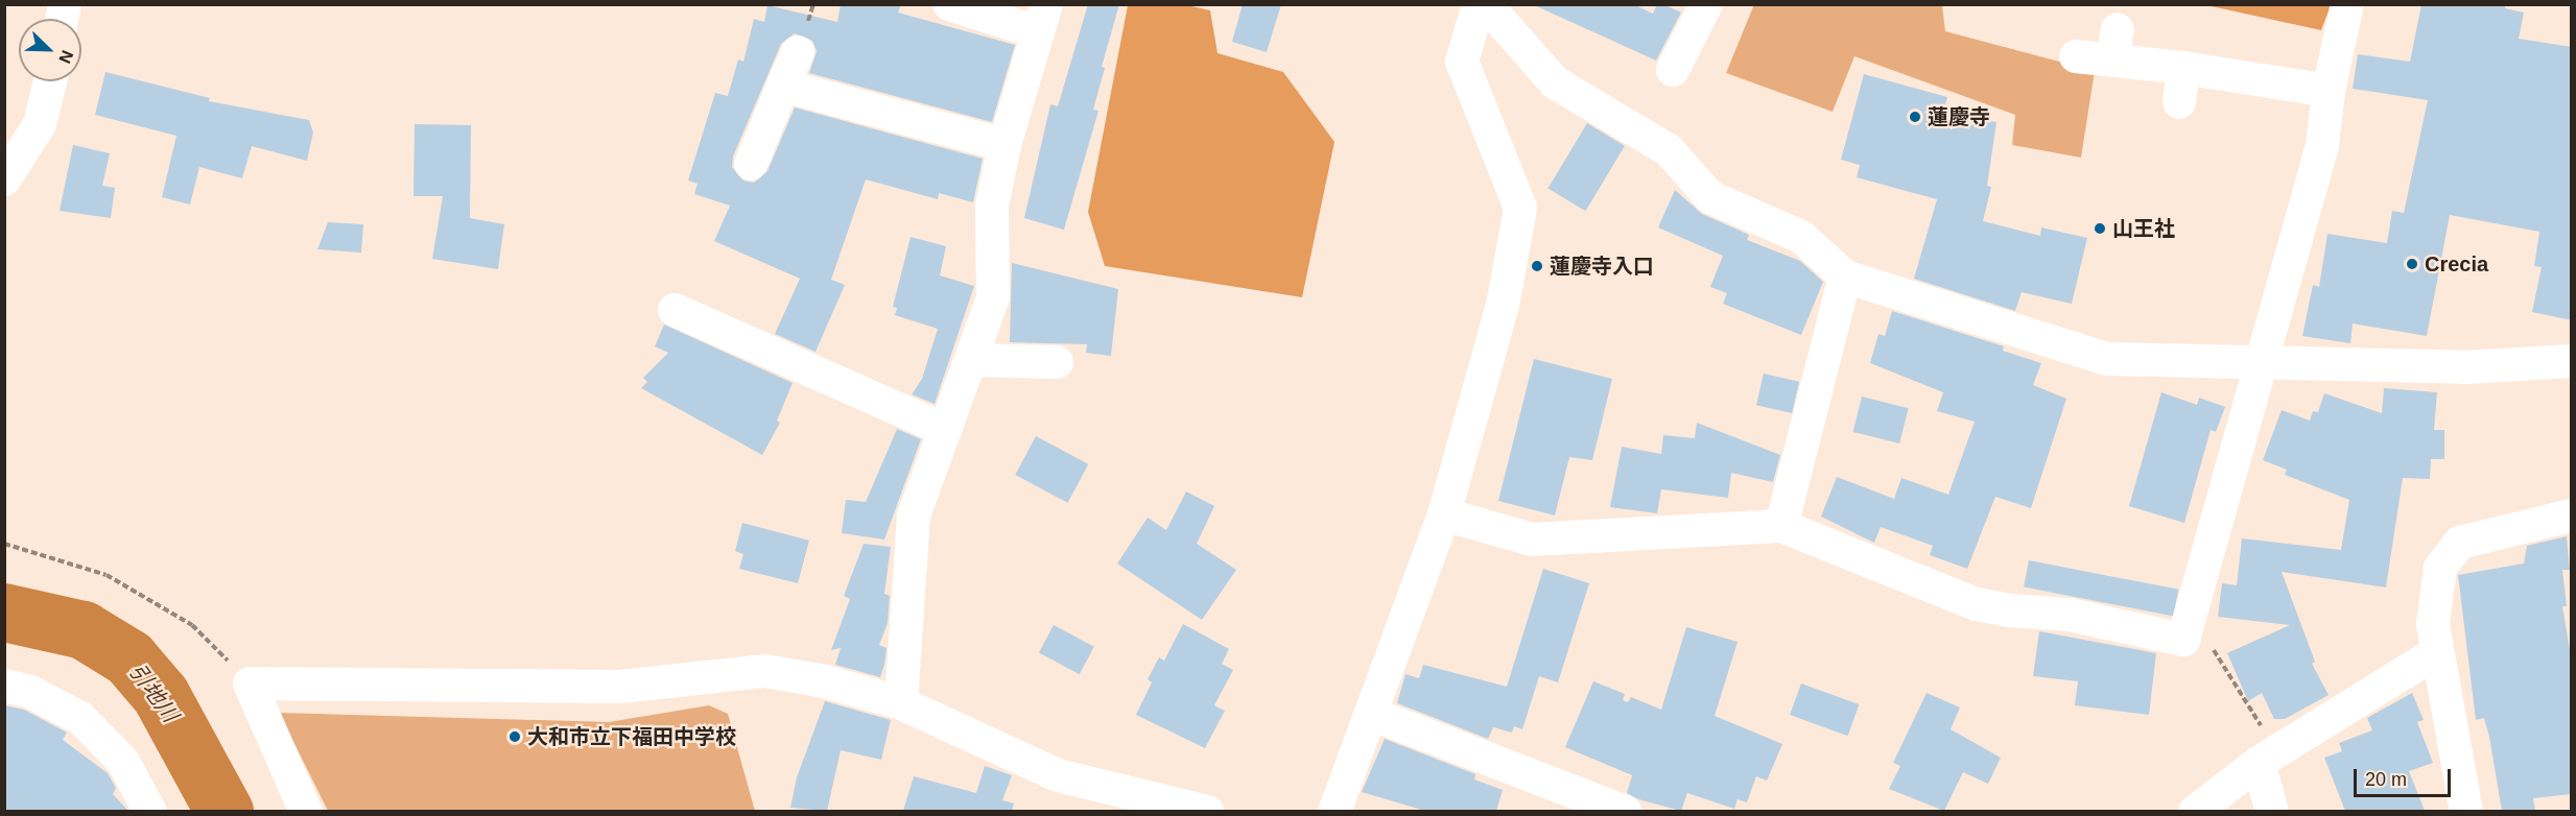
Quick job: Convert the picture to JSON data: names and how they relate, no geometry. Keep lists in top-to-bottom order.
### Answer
{
  "water": ["引地川"],
  "places": [
    "蓮慶寺",
    "山王社",
    "Crecia",
    "蓮慶寺入口",
    "大和市立下福田中学校"
  ],
  "scale_bar": "20 m",
  "north": "bottom right"
}
